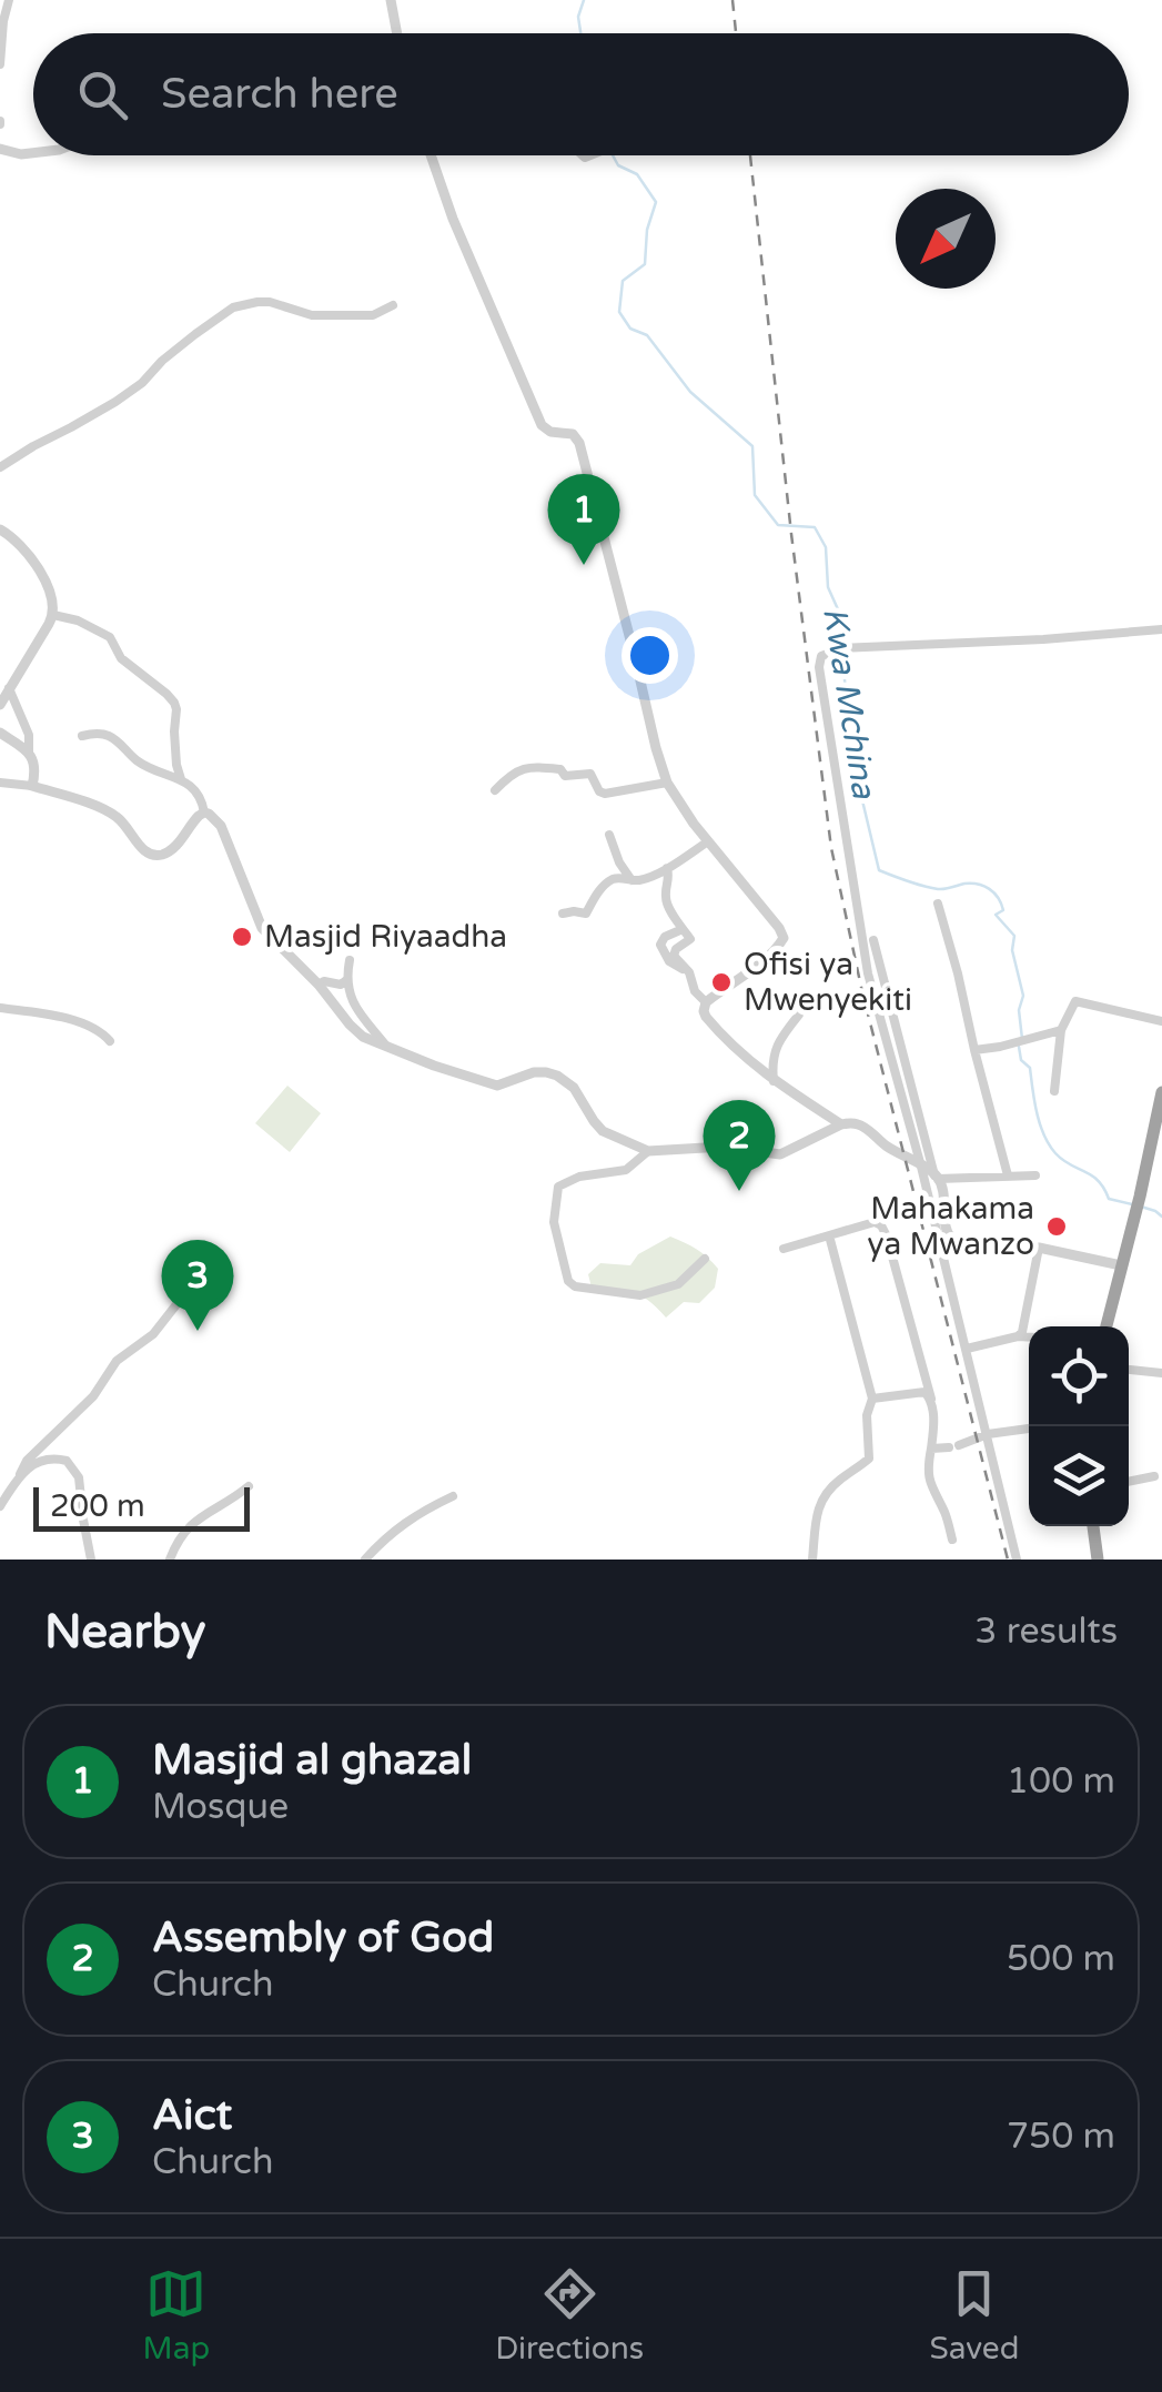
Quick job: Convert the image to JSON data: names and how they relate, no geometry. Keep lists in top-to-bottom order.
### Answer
{
  "water": ["Kwa Mchina"],
  "places": ["Masjid Riyaadha", "Ofisi ya Mwenyekiti", "Mahakama ya Mwanzo"],
  "scale_bar": "200 m",
  "north": "bottom left",
  "page": {
    "search": "Search here",
    "pins": ["1", "2", "3"],
    "scale": "200 m",
    "heading": ["Nearby", "3 results"],
    "list": [
      {
        "mark": "1",
        "name": "Masjid al ghazal",
        "note": "Mosque",
        "value": "100 m"
      },
      {
        "mark": "2",
        "name": "Assembly of God",
        "note": "Church",
        "value": "500 m"
      },
      {
        "mark": "3",
        "name": "Aict",
        "note": "Church",
        "value": "750 m"
      }
    ],
    "nav": ["Map", "Directions", "Saved"]
  }
}
